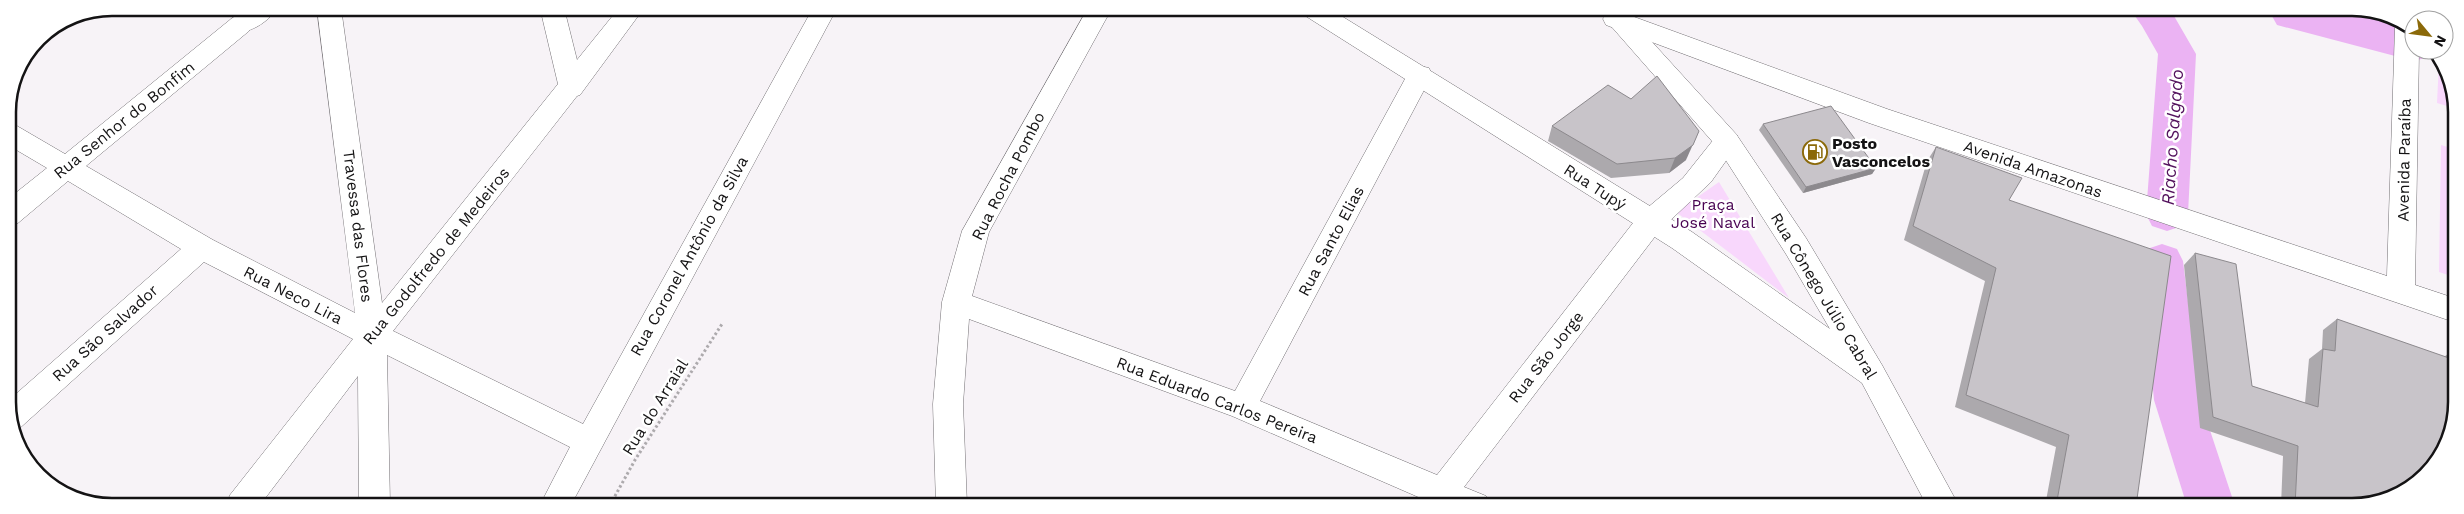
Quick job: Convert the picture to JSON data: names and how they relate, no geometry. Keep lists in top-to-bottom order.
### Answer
{
  "streets": {
    "street": [
      "Rua Senhor do Bonfim",
      "Avenida Paraíba",
      "Avenida Amazonas",
      "Rua Rocha Pombo",
      "Rua Tupý",
      "Travessa das Flores",
      "Rua Santo Elias",
      "Rua Godolfredo de Medeiros",
      "Rua Coronel Antônio da Silva",
      "Rua Neco Lira",
      "Rua Cônego Júlio Cabral",
      "Rua São Salvador",
      "Rua São Jorge",
      "Rua Eduardo Carlos Pereira"
    ],
    "path": ["Rua do Arraial"]
  },
  "crossings": [
    ["Rua Senhor do Bonfim", "Rua Neco Lira"],
    ["Avenida Paraíba", "Avenida Amazonas"],
    ["Rua Rocha Pombo", "Rua Eduardo Carlos Pereira"],
    ["Rua Tupý", "Rua Santo Elias"],
    ["Rua Tupý", "Rua Cônego Júlio Cabral"],
    ["Rua Tupý", "Rua São Jorge"],
    ["Travessa das Flores", "Rua Godolfredo de Medeiros"],
    ["Travessa das Flores", "Rua Neco Lira"],
    ["Rua Santo Elias", "Rua Eduardo Carlos Pereira"],
    ["Rua Godolfredo de Medeiros", "Rua Neco Lira"],
    ["Rua Coronel Antônio da Silva", "Rua Neco Lira"],
    ["Rua Neco Lira", "Rua São Salvador"],
    ["Rua Cônego Júlio Cabral", "Rua São Jorge"],
    ["Rua São Jorge", "Rua Eduardo Carlos Pereira"]
  ],
  "water": ["Riacho Salgado"],
  "parks": ["Praça José Naval"],
  "places": {
    "fuel station": ["Posto Vasconcelos"]
  },
  "north": "bottom right"
}
